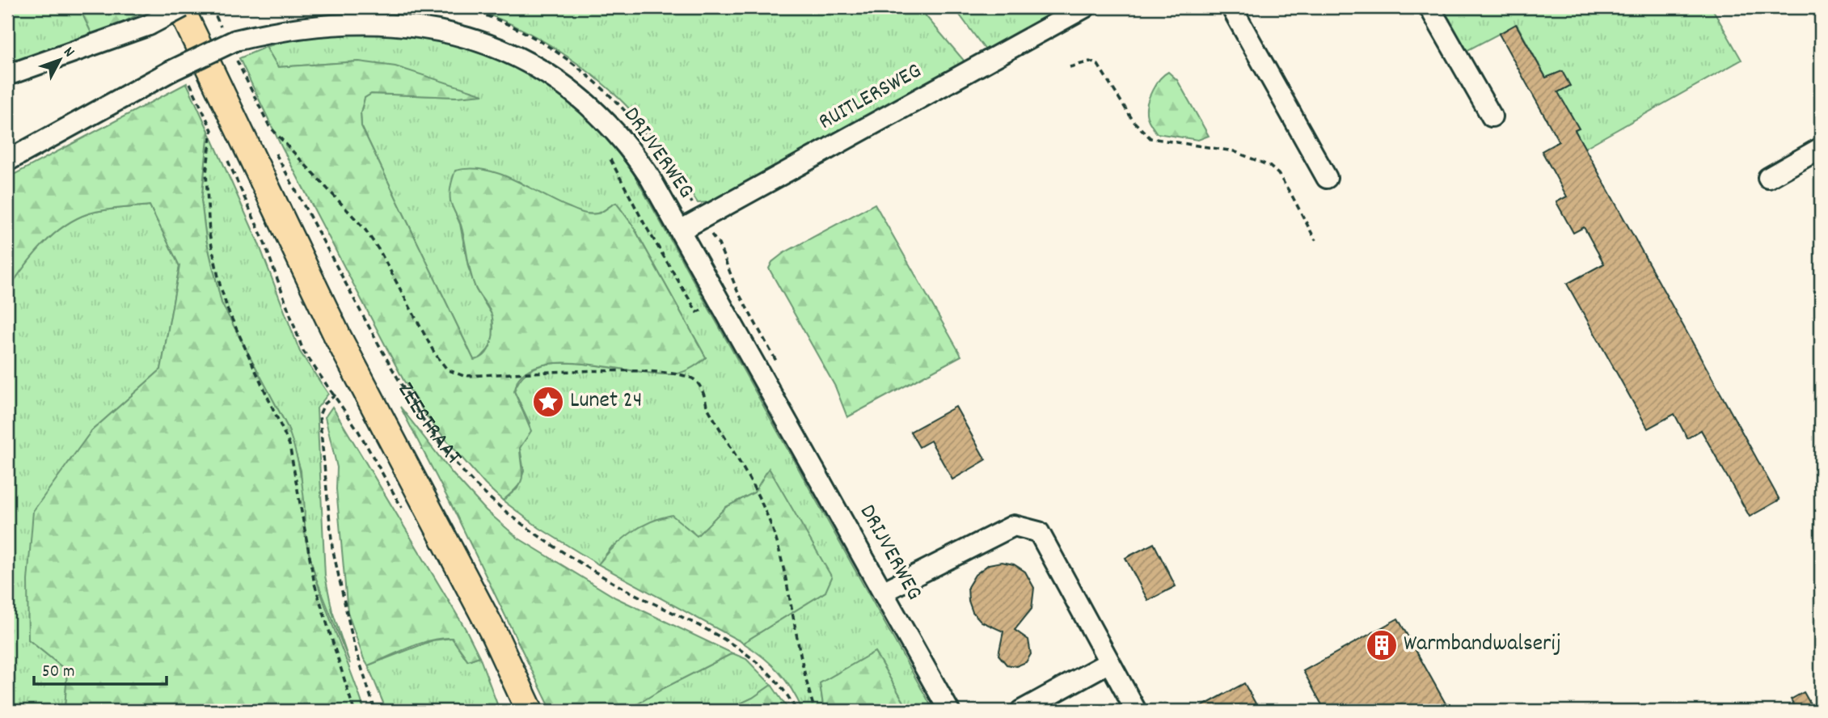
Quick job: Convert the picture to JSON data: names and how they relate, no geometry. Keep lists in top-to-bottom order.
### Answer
{
  "streets": {
    "main road": ["ZEESTRAAT"],
    "lane": ["RUITLERSWEG", "DRIJVERWEG"]
  },
  "crossings": [
    ["RUITLERSWEG", "DRIJVERWEG"]
  ],
  "places": {
    "place": ["Lunet 24"],
    "building": ["Warmbandwalserij"]
  },
  "scale_bar": "50 m",
  "north": "top right"
}
